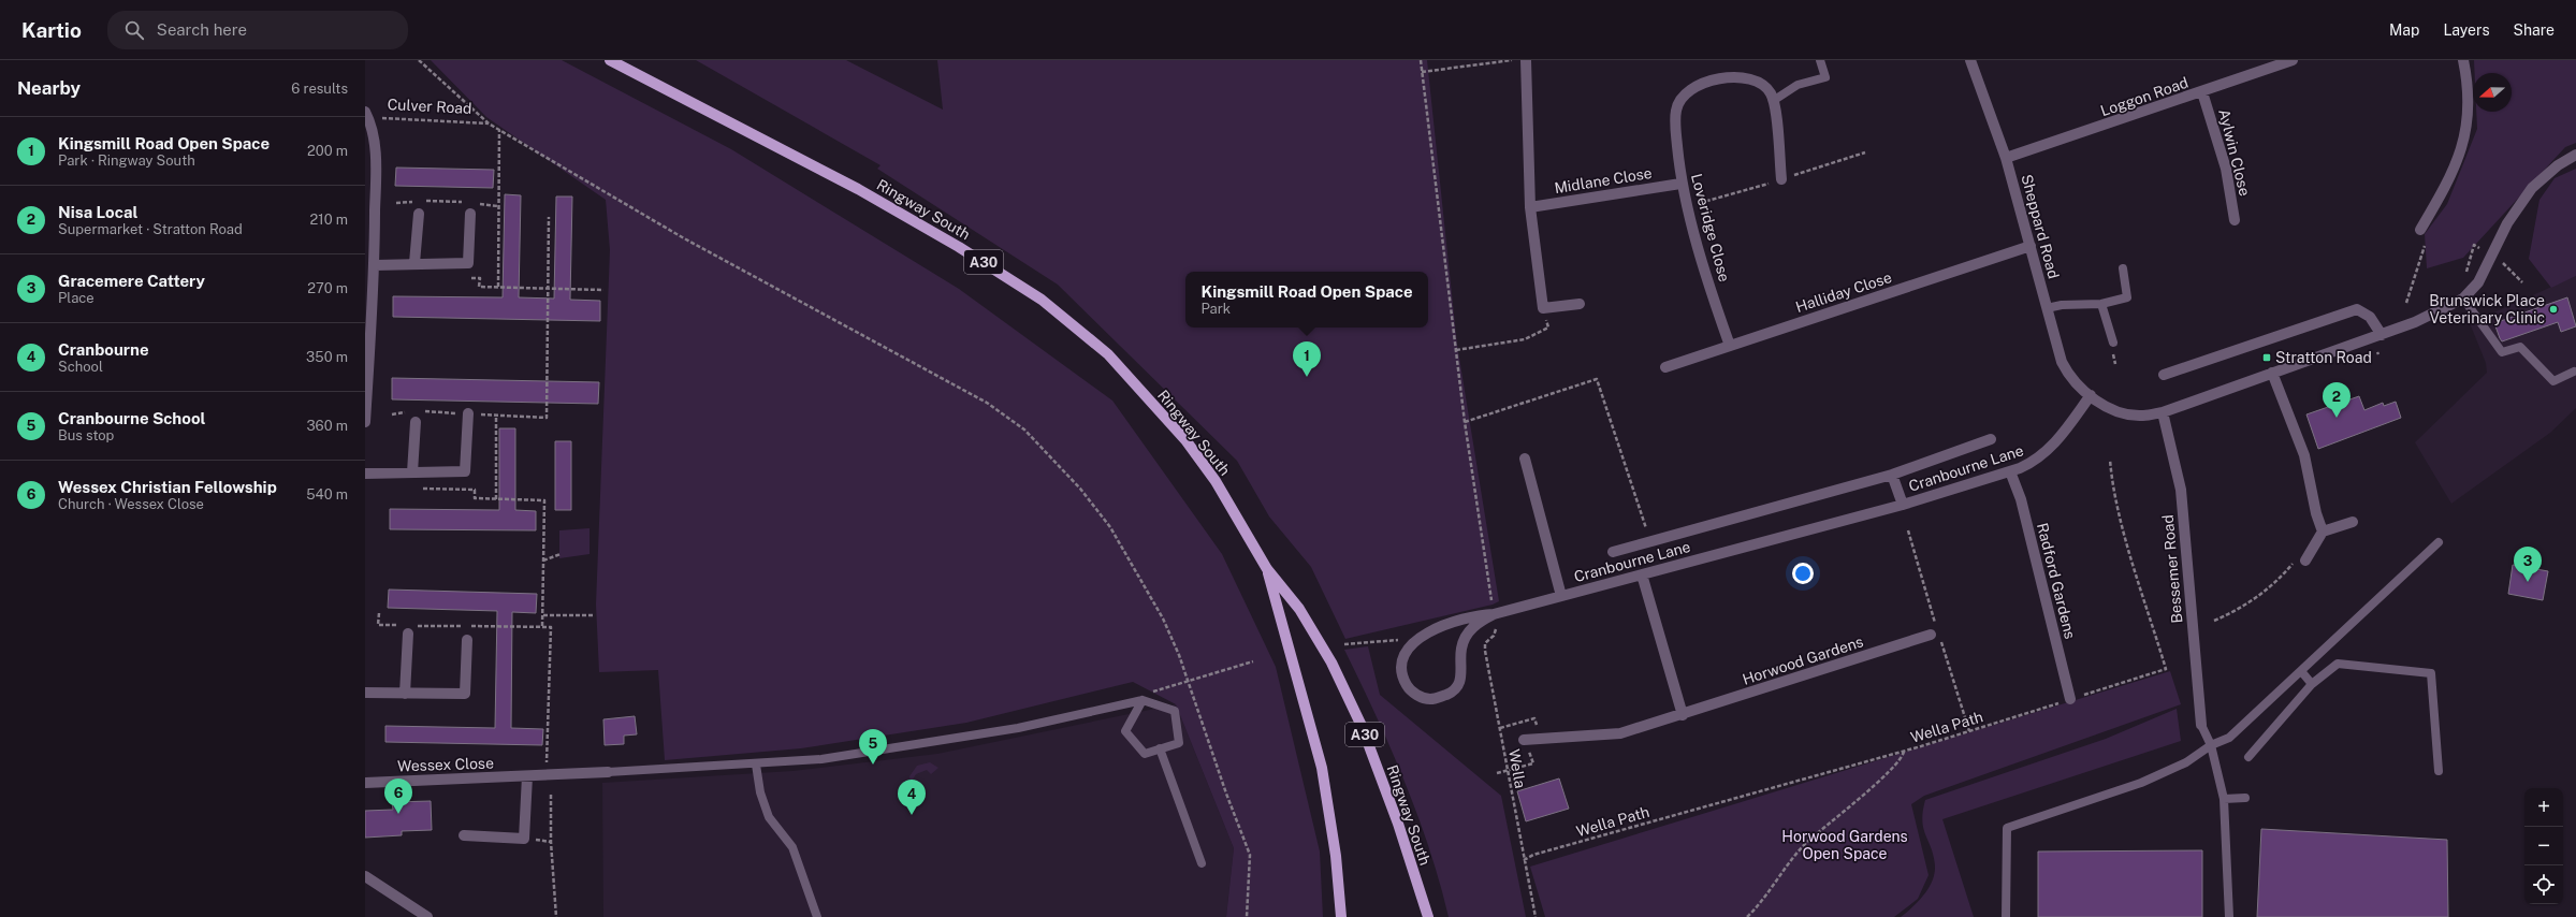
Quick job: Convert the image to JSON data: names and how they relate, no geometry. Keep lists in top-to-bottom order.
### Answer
{
  "streets": {
    "main road": ["Ringway South", "A30"],
    "street": [
      "Loggon Road",
      "Culver Road",
      "Aylwin Close",
      "Midlane Close",
      "Sheppard Road",
      "Loveridge Close",
      "Halliday Close",
      "Cranbourne Lane",
      "Bessemer Road",
      "Radford Gardens",
      "Horwood Gardens",
      "Wessex Close"
    ],
    "path": ["Wella Path", "Wella"]
  },
  "crossings": [
    ["Loggon Road", "Aylwin Close"],
    ["Loggon Road", "Sheppard Road"],
    ["Midlane Close", "Loveridge Close"],
    ["Sheppard Road", "Halliday Close"],
    ["Sheppard Road", "Cranbourne Lane"],
    ["Loveridge Close", "Halliday Close"],
    ["Cranbourne Lane", "Radford Gardens"],
    ["Radford Gardens", "Wella Path"],
    ["Wella Path", "Wella"]
  ],
  "parks": ["Horwood Gardens Open Space"],
  "places": {
    "other": ["Brunswick Place Veterinary Clinic"],
    "transit": ["Stratton Road"]
  },
  "north": "left",
  "page": {
    "header": "Kartio",
    "search": "Search here",
    "nav": ["Map", "Layers", "Share"],
    "heading": ["Nearby", "6 results"],
    "list": [
      {
        "mark": "1",
        "name": "Kingsmill Road Open Space",
        "note": "Park · Ringway South",
        "value": "200 m"
      },
      {
        "mark": "2",
        "name": "Nisa Local",
        "note": "Supermarket · Stratton Road",
        "value": "210 m"
      },
      {
        "mark": "3",
        "name": "Gracemere Cattery",
        "note": "Place",
        "value": "270 m"
      },
      {
        "mark": "4",
        "name": "Cranbourne",
        "note": "School",
        "value": "350 m"
      },
      {
        "mark": "5",
        "name": "Cranbourne School",
        "note": "Bus stop",
        "value": "360 m"
      },
      {
        "mark": "6",
        "name": "Wessex Christian Fellowship",
        "note": "Church · Wessex Close",
        "value": "540 m"
      }
    ],
    "popup": ["Kingsmill Road Open Space", "Park"],
    "pins": [
      "1",
      "2",
      "3",
      "5",
      "6",
      "4"
    ],
    "map_buttons": ["+", "−"]
  }
}
